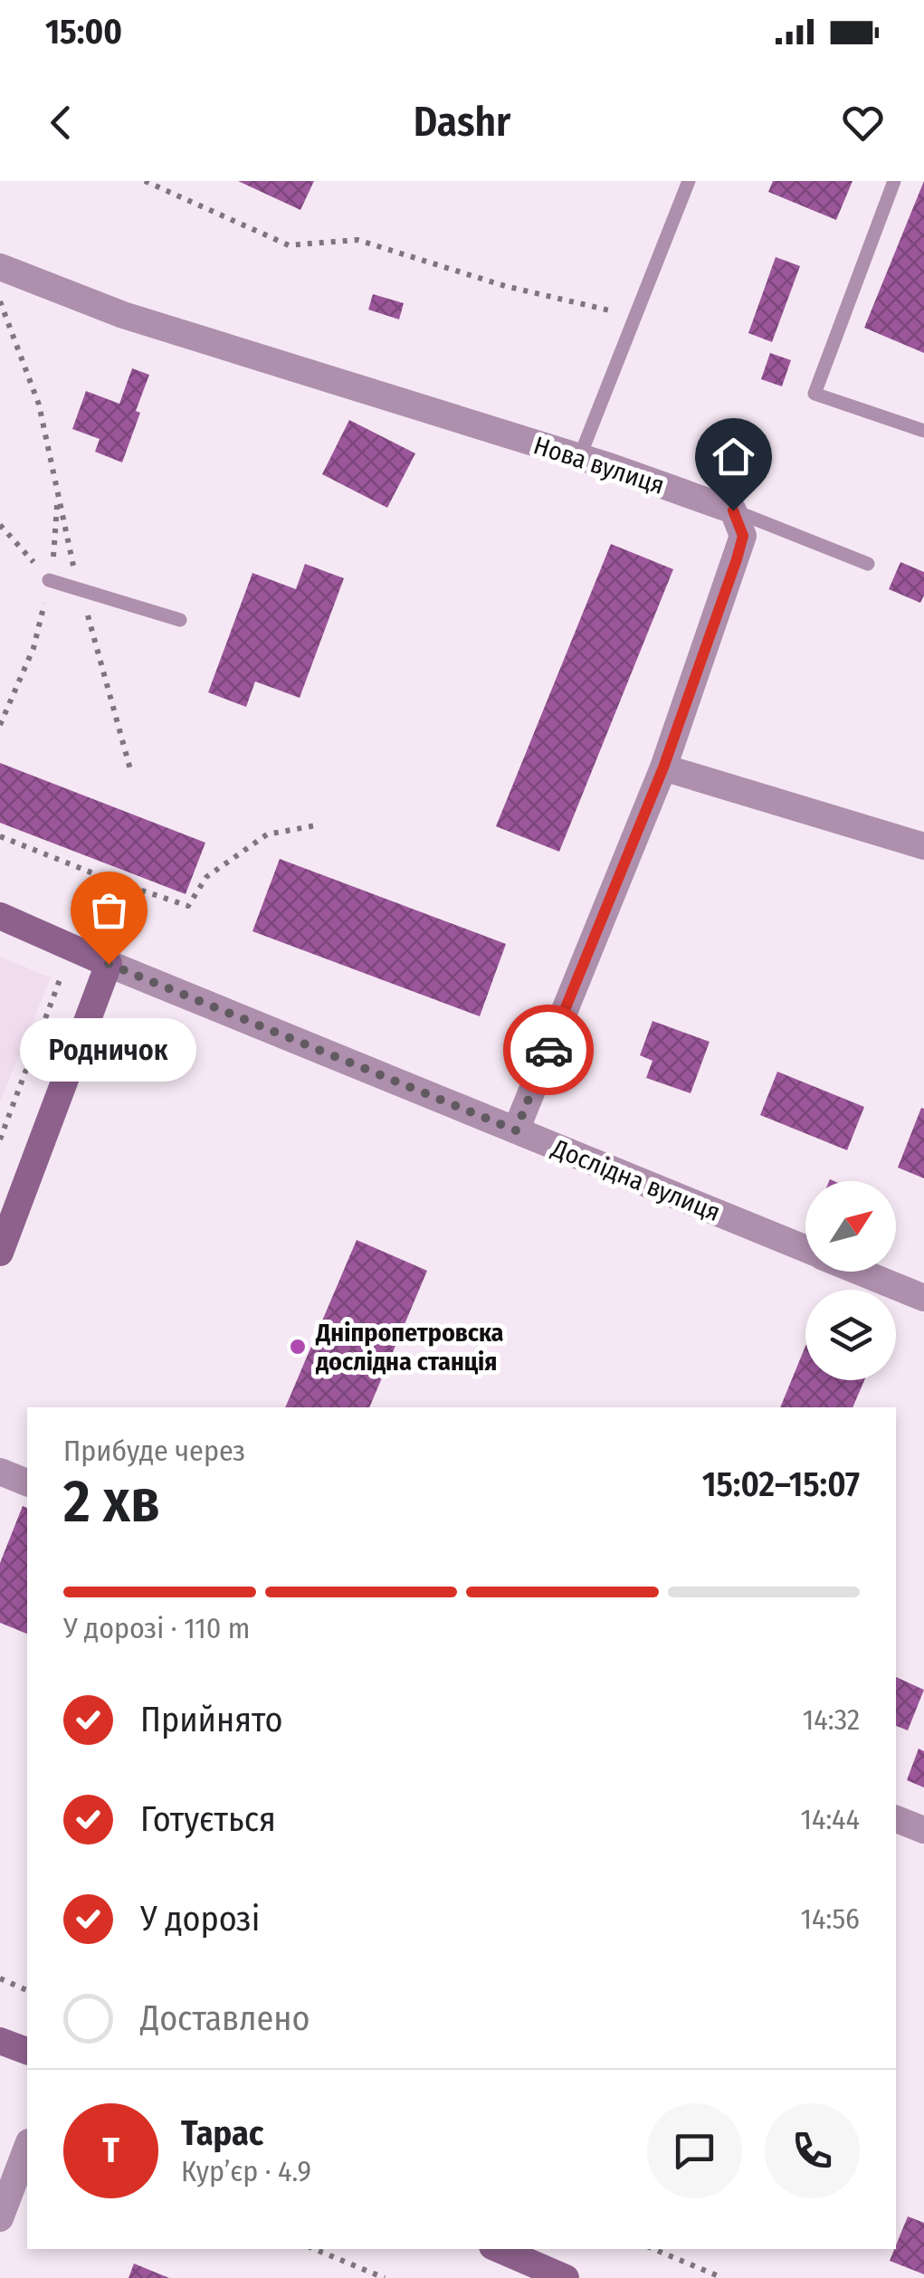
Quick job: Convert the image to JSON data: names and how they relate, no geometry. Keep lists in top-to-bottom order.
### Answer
{
  "streets": {
    "street": ["Нова вулиця", "Дослідна вулиця"]
  },
  "places": ["Родничок", "Дніпропетровска дослідна станція"],
  "north": "top right",
  "page": {
    "status": "15:00",
    "header": "Dashr",
    "bubble": "Родничок",
    "heading": ["2 хв", "Прибуде через", "15:02–15:07"],
    "panel": ["Тарас", "Кур’єр · 4.9"],
    "bar": "У дорозі · 110 m",
    "list": [
      ["Прийнято", "14:32"],
      ["Готується", "14:44"],
      ["У дорозі", "14:56"],
      "Доставлено"
    ],
    "round": "Т"
  }
}
